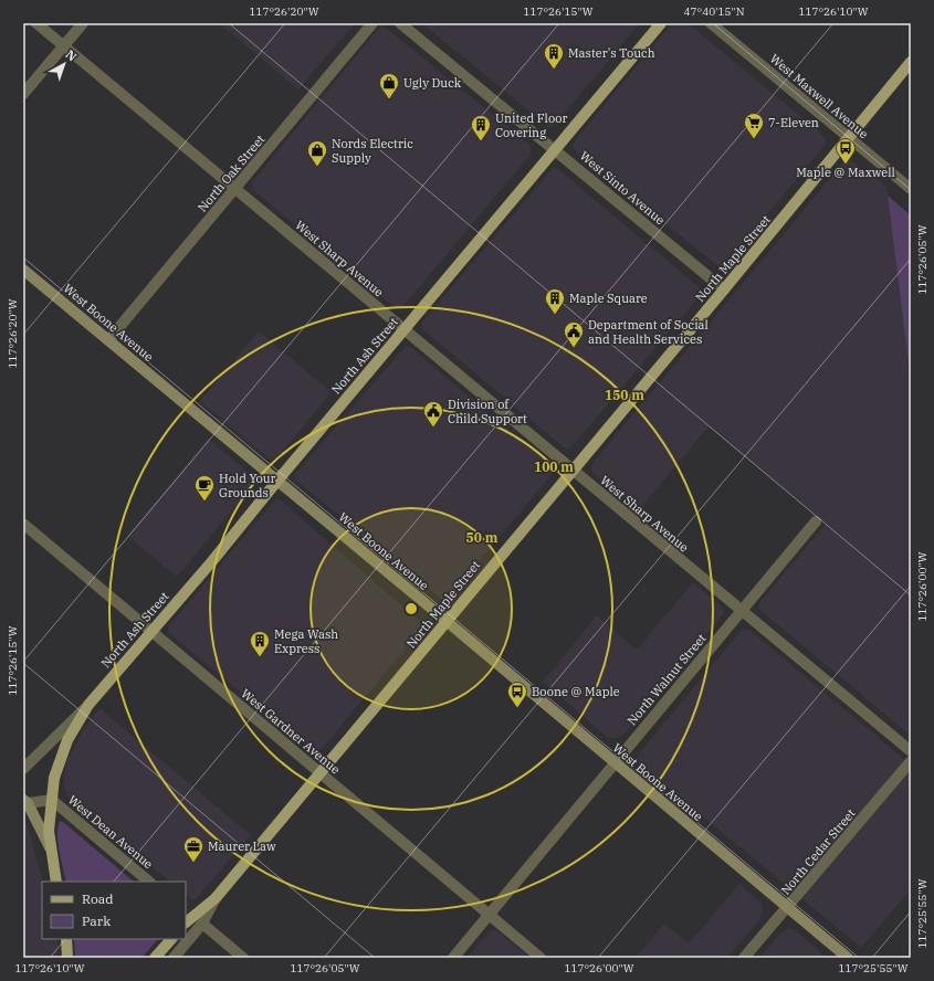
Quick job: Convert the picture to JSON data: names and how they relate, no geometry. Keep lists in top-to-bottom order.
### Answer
{
  "streets": {
    "main road": ["North Maple Street", "West Boone Avenue", "North Ash Street"],
    "street": [
      "West Maxwell Avenue",
      "North Oak Street",
      "West Sinto Avenue",
      "West Sharp Avenue",
      "North Walnut Street",
      "West Gardner Avenue",
      "West Dean Avenue",
      "North Cedar Street"
    ]
  },
  "crossings": [
    ["West Maxwell Avenue", "North Maple Street"],
    ["North Oak Street", "West Sharp Avenue"],
    ["North Oak Street", "West Boone Avenue"],
    ["West Sinto Avenue", "North Maple Street"],
    ["West Sinto Avenue", "North Ash Street"],
    ["West Sharp Avenue", "North Maple Street"],
    ["West Sharp Avenue", "North Ash Street"],
    ["West Sharp Avenue", "North Walnut Street"],
    ["North Maple Street", "West Boone Avenue"],
    ["North Maple Street", "West Gardner Avenue"],
    ["West Boone Avenue", "North Ash Street"],
    ["West Boone Avenue", "North Walnut Street"],
    ["West Boone Avenue", "North Cedar Street"],
    ["North Ash Street", "West Gardner Avenue"],
    ["North Ash Street", "West Dean Avenue"],
    ["North Walnut Street", "West Gardner Avenue"]
  ],
  "places": {
    "building": [
      "Master's Touch",
      "United Floor Covering",
      "Maple Square",
      "Mega Wash Express"
    ],
    "shop": ["Ugly Duck", "Nords Electric Supply"],
    "supermarket": ["7-Eleven"],
    "bus stop": ["Maple @ Maxwell", "Boone @ Maple"],
    "public building": ["Department of Social and Health Services", "Division of Child Support"],
    "cafe": ["Hold Your Grounds"],
    "office": ["Maurer Law"]
  },
  "legend": ["Road", "Park"],
  "north": "top right",
  "coordinates": [
    "117°26'20\"W",
    "117°26'15\"W",
    "47°40'15\"N",
    "117°26'10\"W",
    "117°26'05\"W",
    "117°26'00\"W",
    "117°25'55\"W"
  ],
  "rings": ["150 m", "100 m", "50 m"]
}
